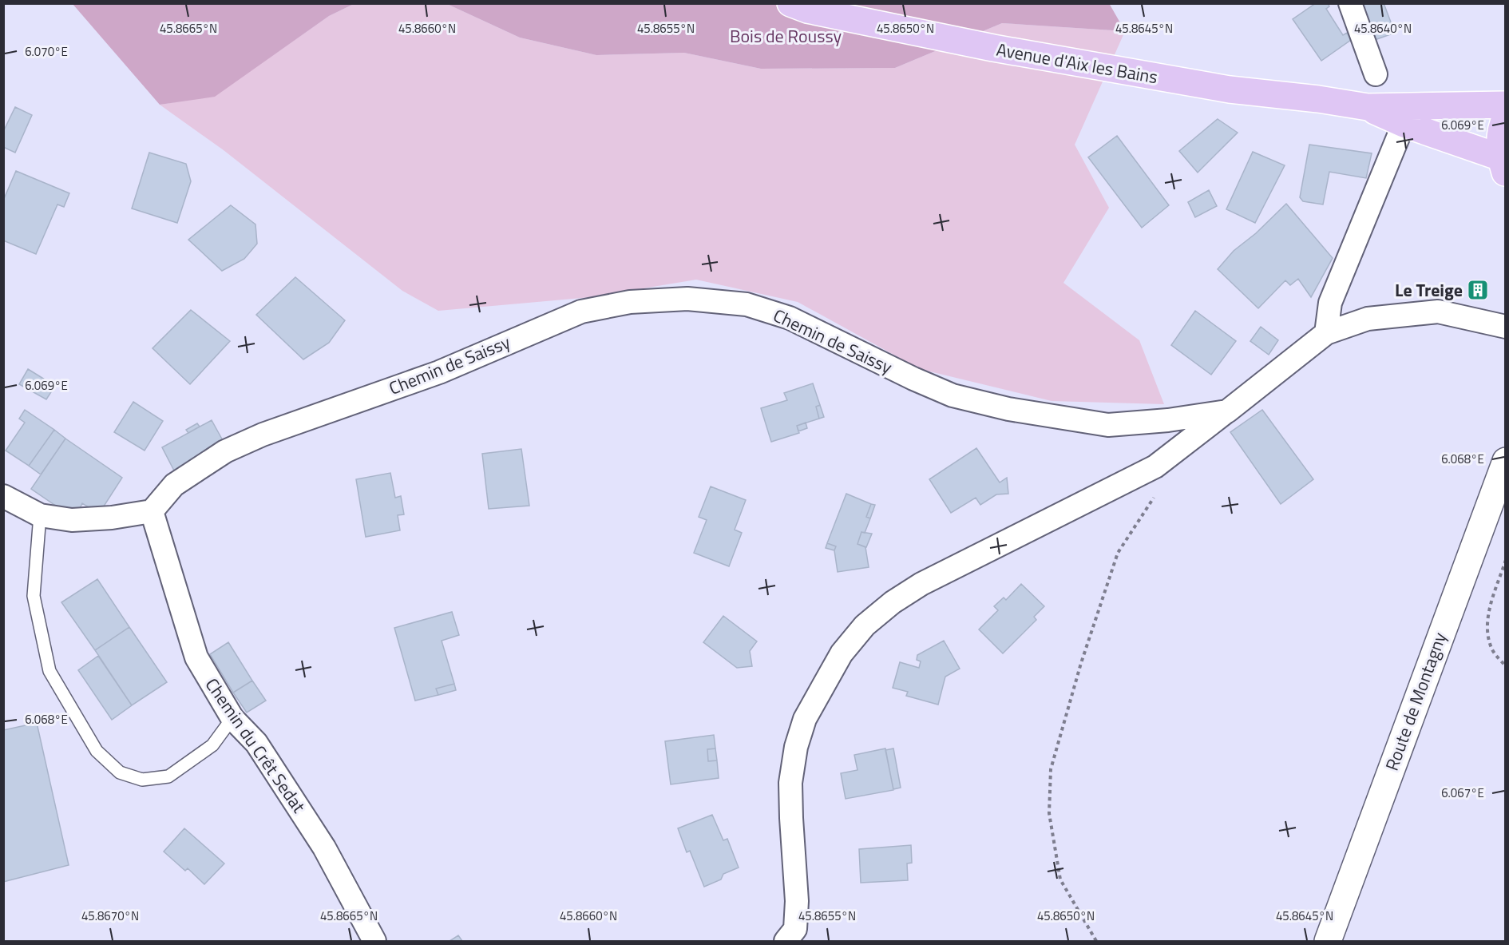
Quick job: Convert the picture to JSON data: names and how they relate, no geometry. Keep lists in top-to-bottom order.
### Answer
{
  "streets": {
    "main road": ["Avenue d'Aix les Bains"],
    "street": ["Chemin de Saissy", "Route de Montagny", "Chemin du Crêt Sedat"]
  },
  "crossings": [
    ["Chemin de Saissy", "Chemin du Crêt Sedat"]
  ],
  "parks": ["Bois de Roussy"],
  "places": {
    "building": ["Le Treige"]
  },
  "coordinates": [
    "45.8665°N",
    "45.8660°N",
    "45.8655°N",
    "45.8650°N",
    "45.8645°N",
    "45.8640°N",
    "6.070°E",
    "6.069°E",
    "6.068°E",
    "6.067°E",
    "45.8670°N"
  ]
}
